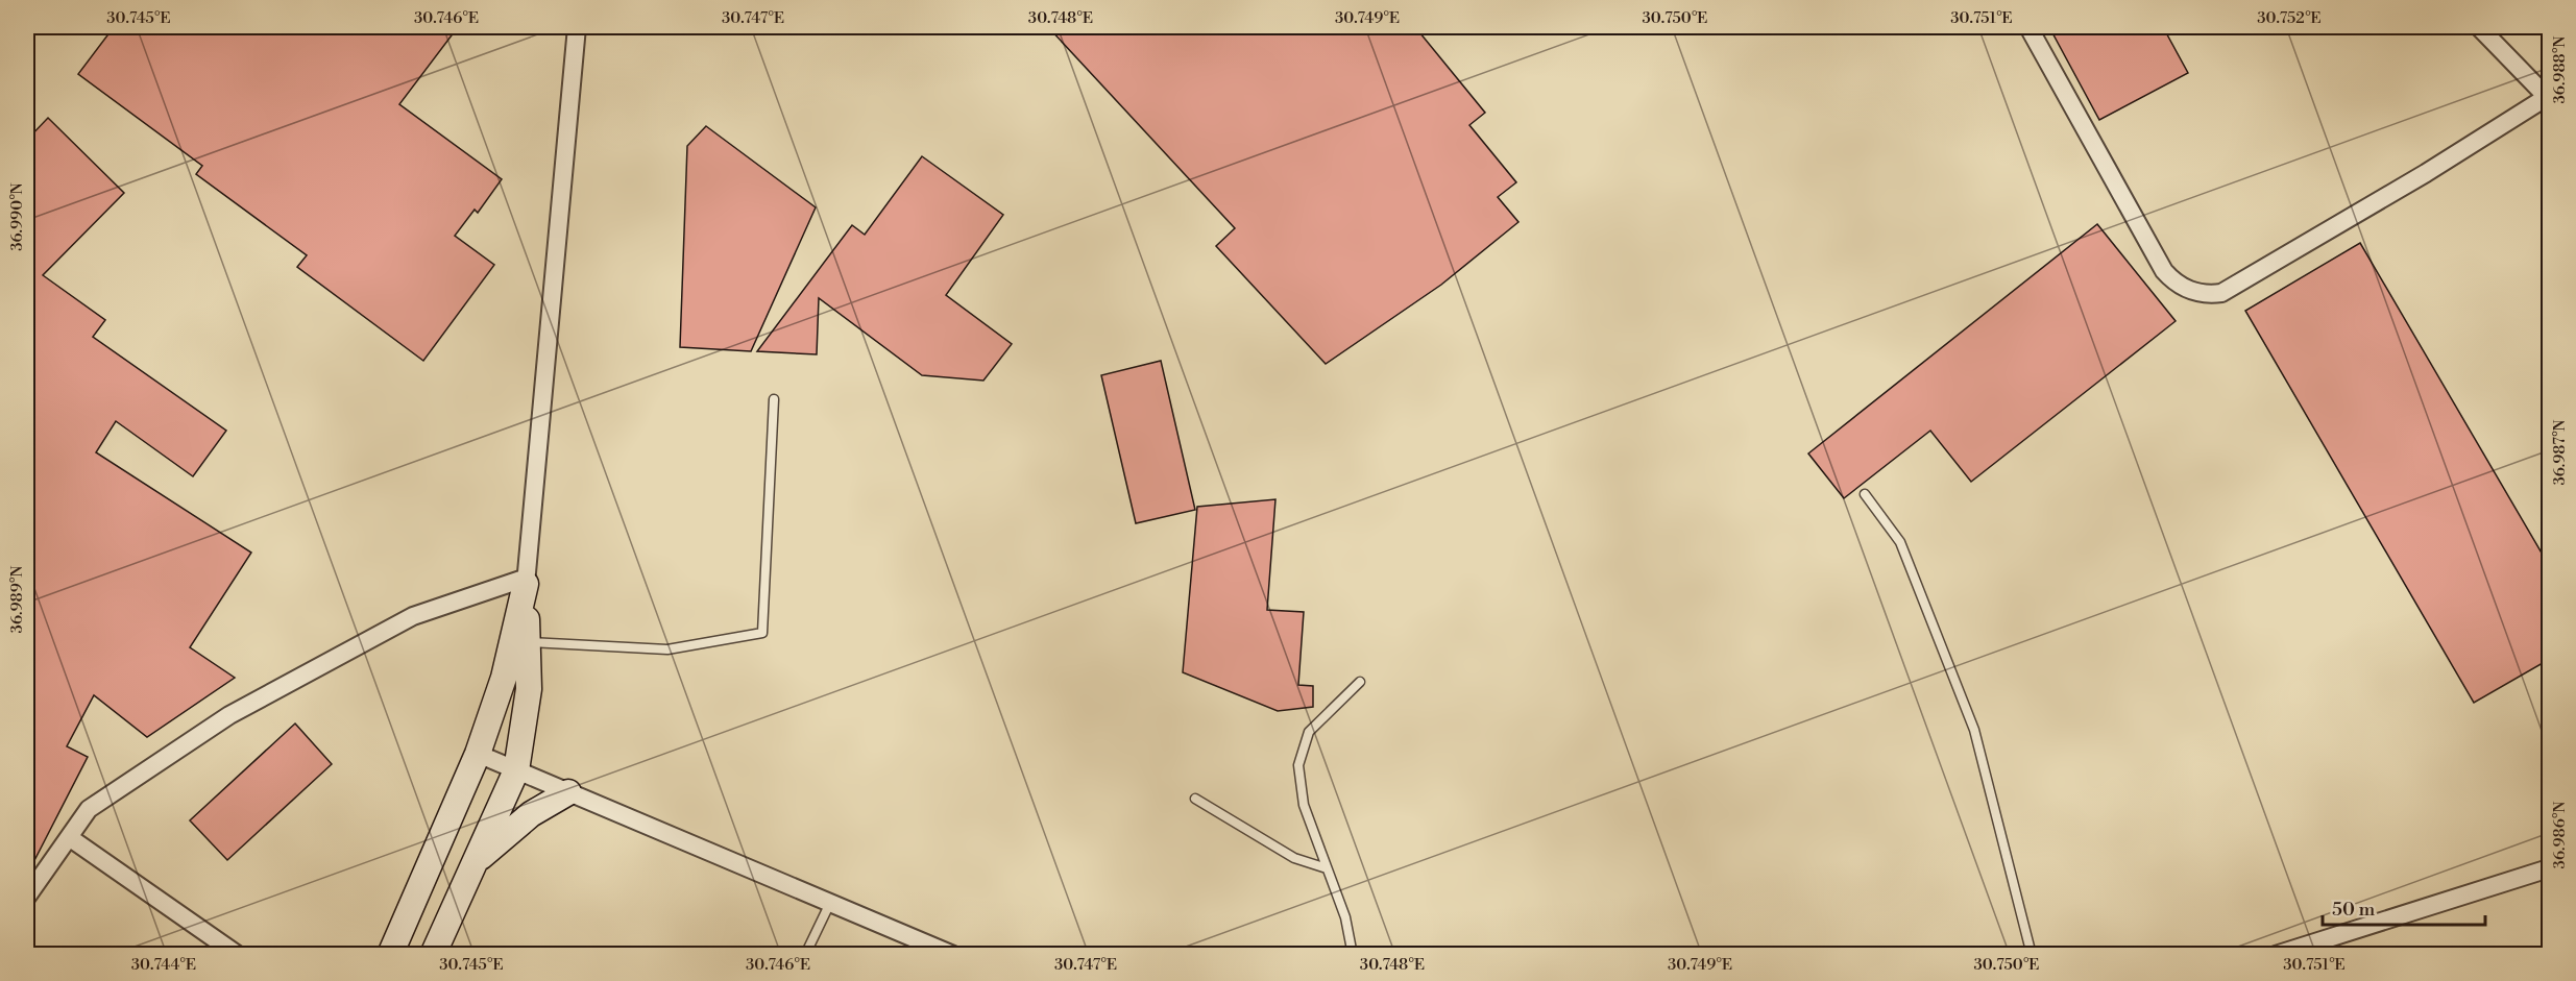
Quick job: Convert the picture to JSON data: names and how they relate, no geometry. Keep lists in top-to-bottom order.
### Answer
{
  "scale_bar": "50 m",
  "coordinates": [
    "30.745°E",
    "30.746°E",
    "30.747°E",
    "30.748°E",
    "30.749°E",
    "30.750°E",
    "30.751°E",
    "30.752°E",
    "36.988°N",
    "36.990°N",
    "36.987°N",
    "36.989°N",
    "36.986°N",
    "30.744°E"
  ]
}
